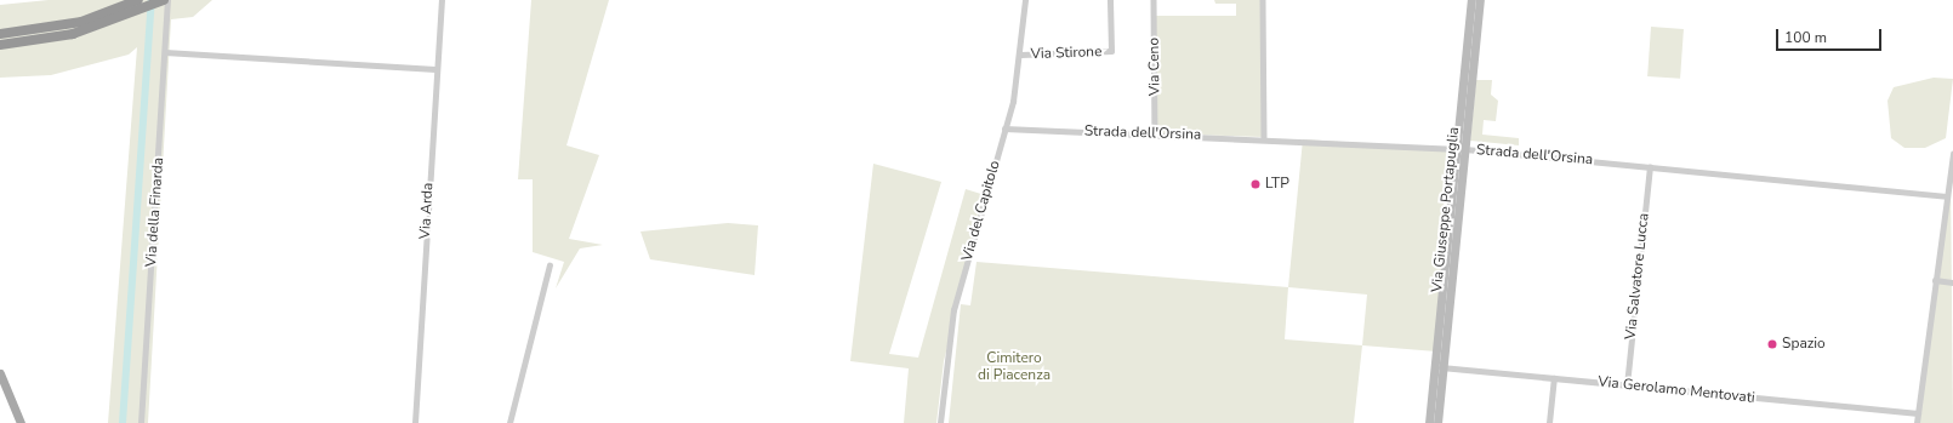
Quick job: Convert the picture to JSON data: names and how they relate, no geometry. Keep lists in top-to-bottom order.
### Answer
{
  "streets": {
    "main road": ["Via Giuseppe Portapuglia"],
    "street": [
      "Via Stirone",
      "Via Ceno",
      "Strada dell'Orsina",
      "Via Arda",
      "Via del Capitolo",
      "Via della Finarda",
      "Via Salvatore Lucca",
      "Via Gerolamo Mentovati"
    ]
  },
  "crossings": [
    ["Via Stirone", "Via del Capitolo"],
    ["Via Ceno", "Strada dell'Orsina"],
    ["Strada dell'Orsina", "Via Giuseppe Portapuglia"],
    ["Strada dell'Orsina", "Via del Capitolo"],
    ["Strada dell'Orsina", "Via Salvatore Lucca"],
    ["Via Giuseppe Portapuglia", "Via Gerolamo Mentovati"],
    ["Via Salvatore Lucca", "Via Gerolamo Mentovati"]
  ],
  "parks": ["Cimitero di Piacenza"],
  "places": ["LTP", "Spazio"],
  "scale_bar": "100 m"
}
